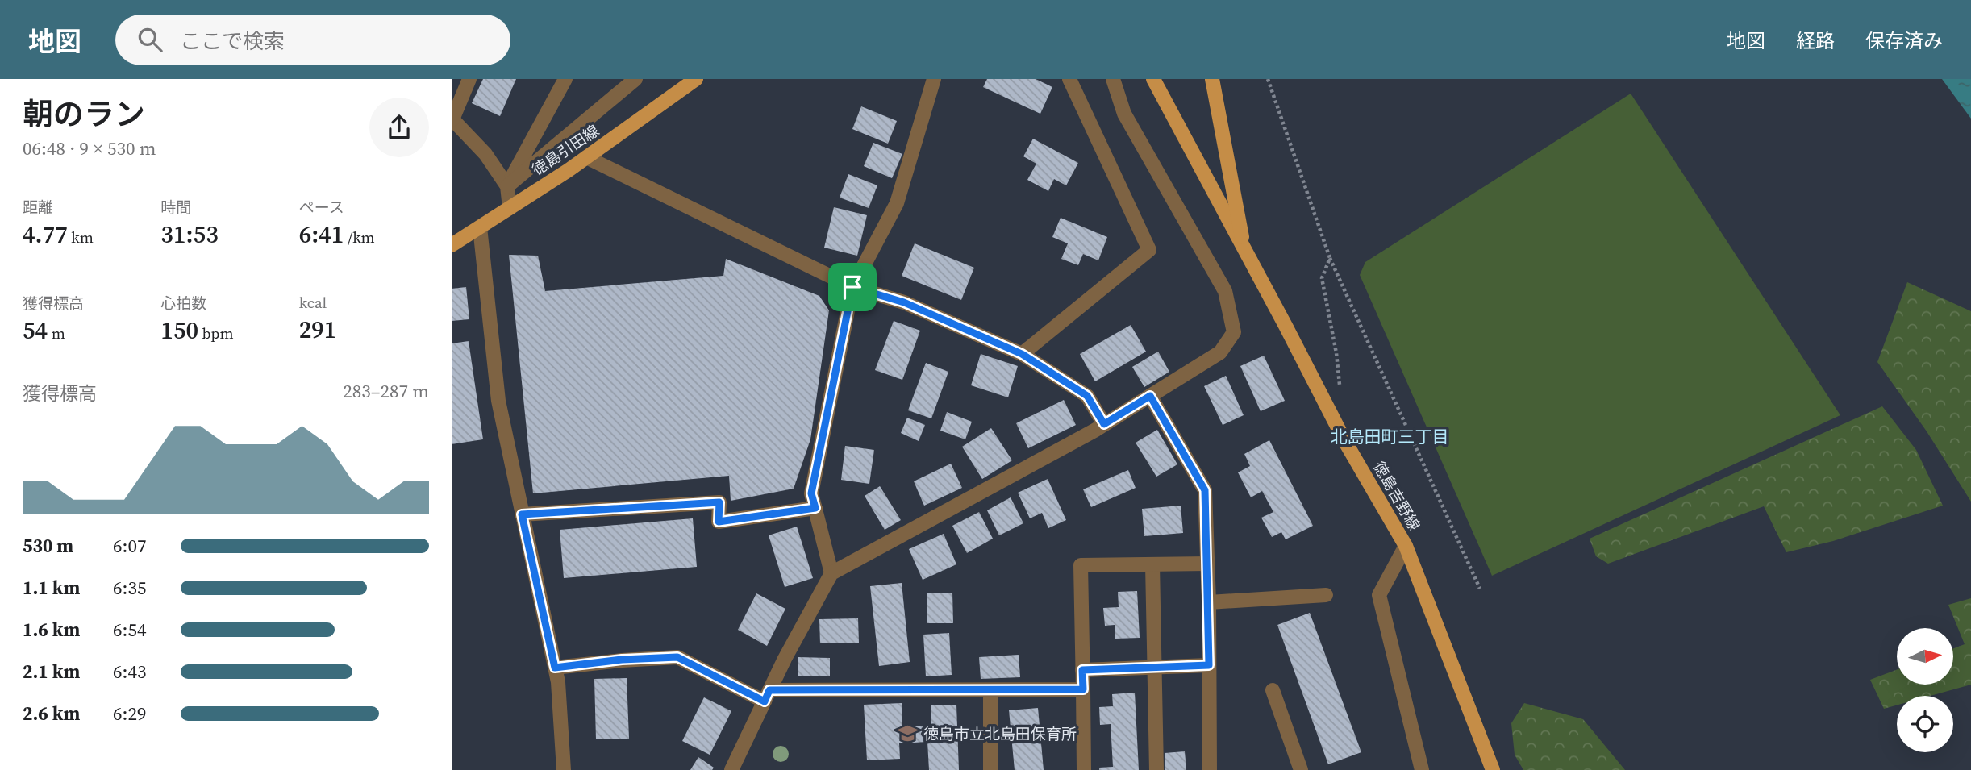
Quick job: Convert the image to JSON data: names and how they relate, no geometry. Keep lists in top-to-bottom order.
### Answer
{
  "streets": {
    "main road": ["徳島引田線", "徳島吉野線"]
  },
  "districts": ["北島田町三丁目"],
  "places": {
    "school or university": ["徳島市立北島田保育所"]
  },
  "north": "right",
  "page": {
    "header": "地図",
    "search": "ここで検索",
    "nav": ["地図", "経路", "保存済み"],
    "heading": ["朝のラン", "06:48 · 9 × 530 m"],
    "stats": [
      ["距離", "4.77 km"],
      ["時間", "31:53"],
      ["ペース", "6:41 /km"],
      ["獲得標高", "54 m"],
      ["心拍数", "150 bpm"],
      ["kcal", "291"]
    ],
    "chart": ["獲得標高", "283–287 m"],
    "list": [
      {
        "name": "530 m",
        "note": "6:07"
      },
      {
        "name": "1.1 km",
        "note": "6:35"
      },
      {
        "name": "1.6 km",
        "note": "6:54"
      },
      {
        "name": "2.1 km",
        "note": "6:43"
      },
      {
        "name": "2.6 km",
        "note": "6:29"
      }
    ]
  }
}
